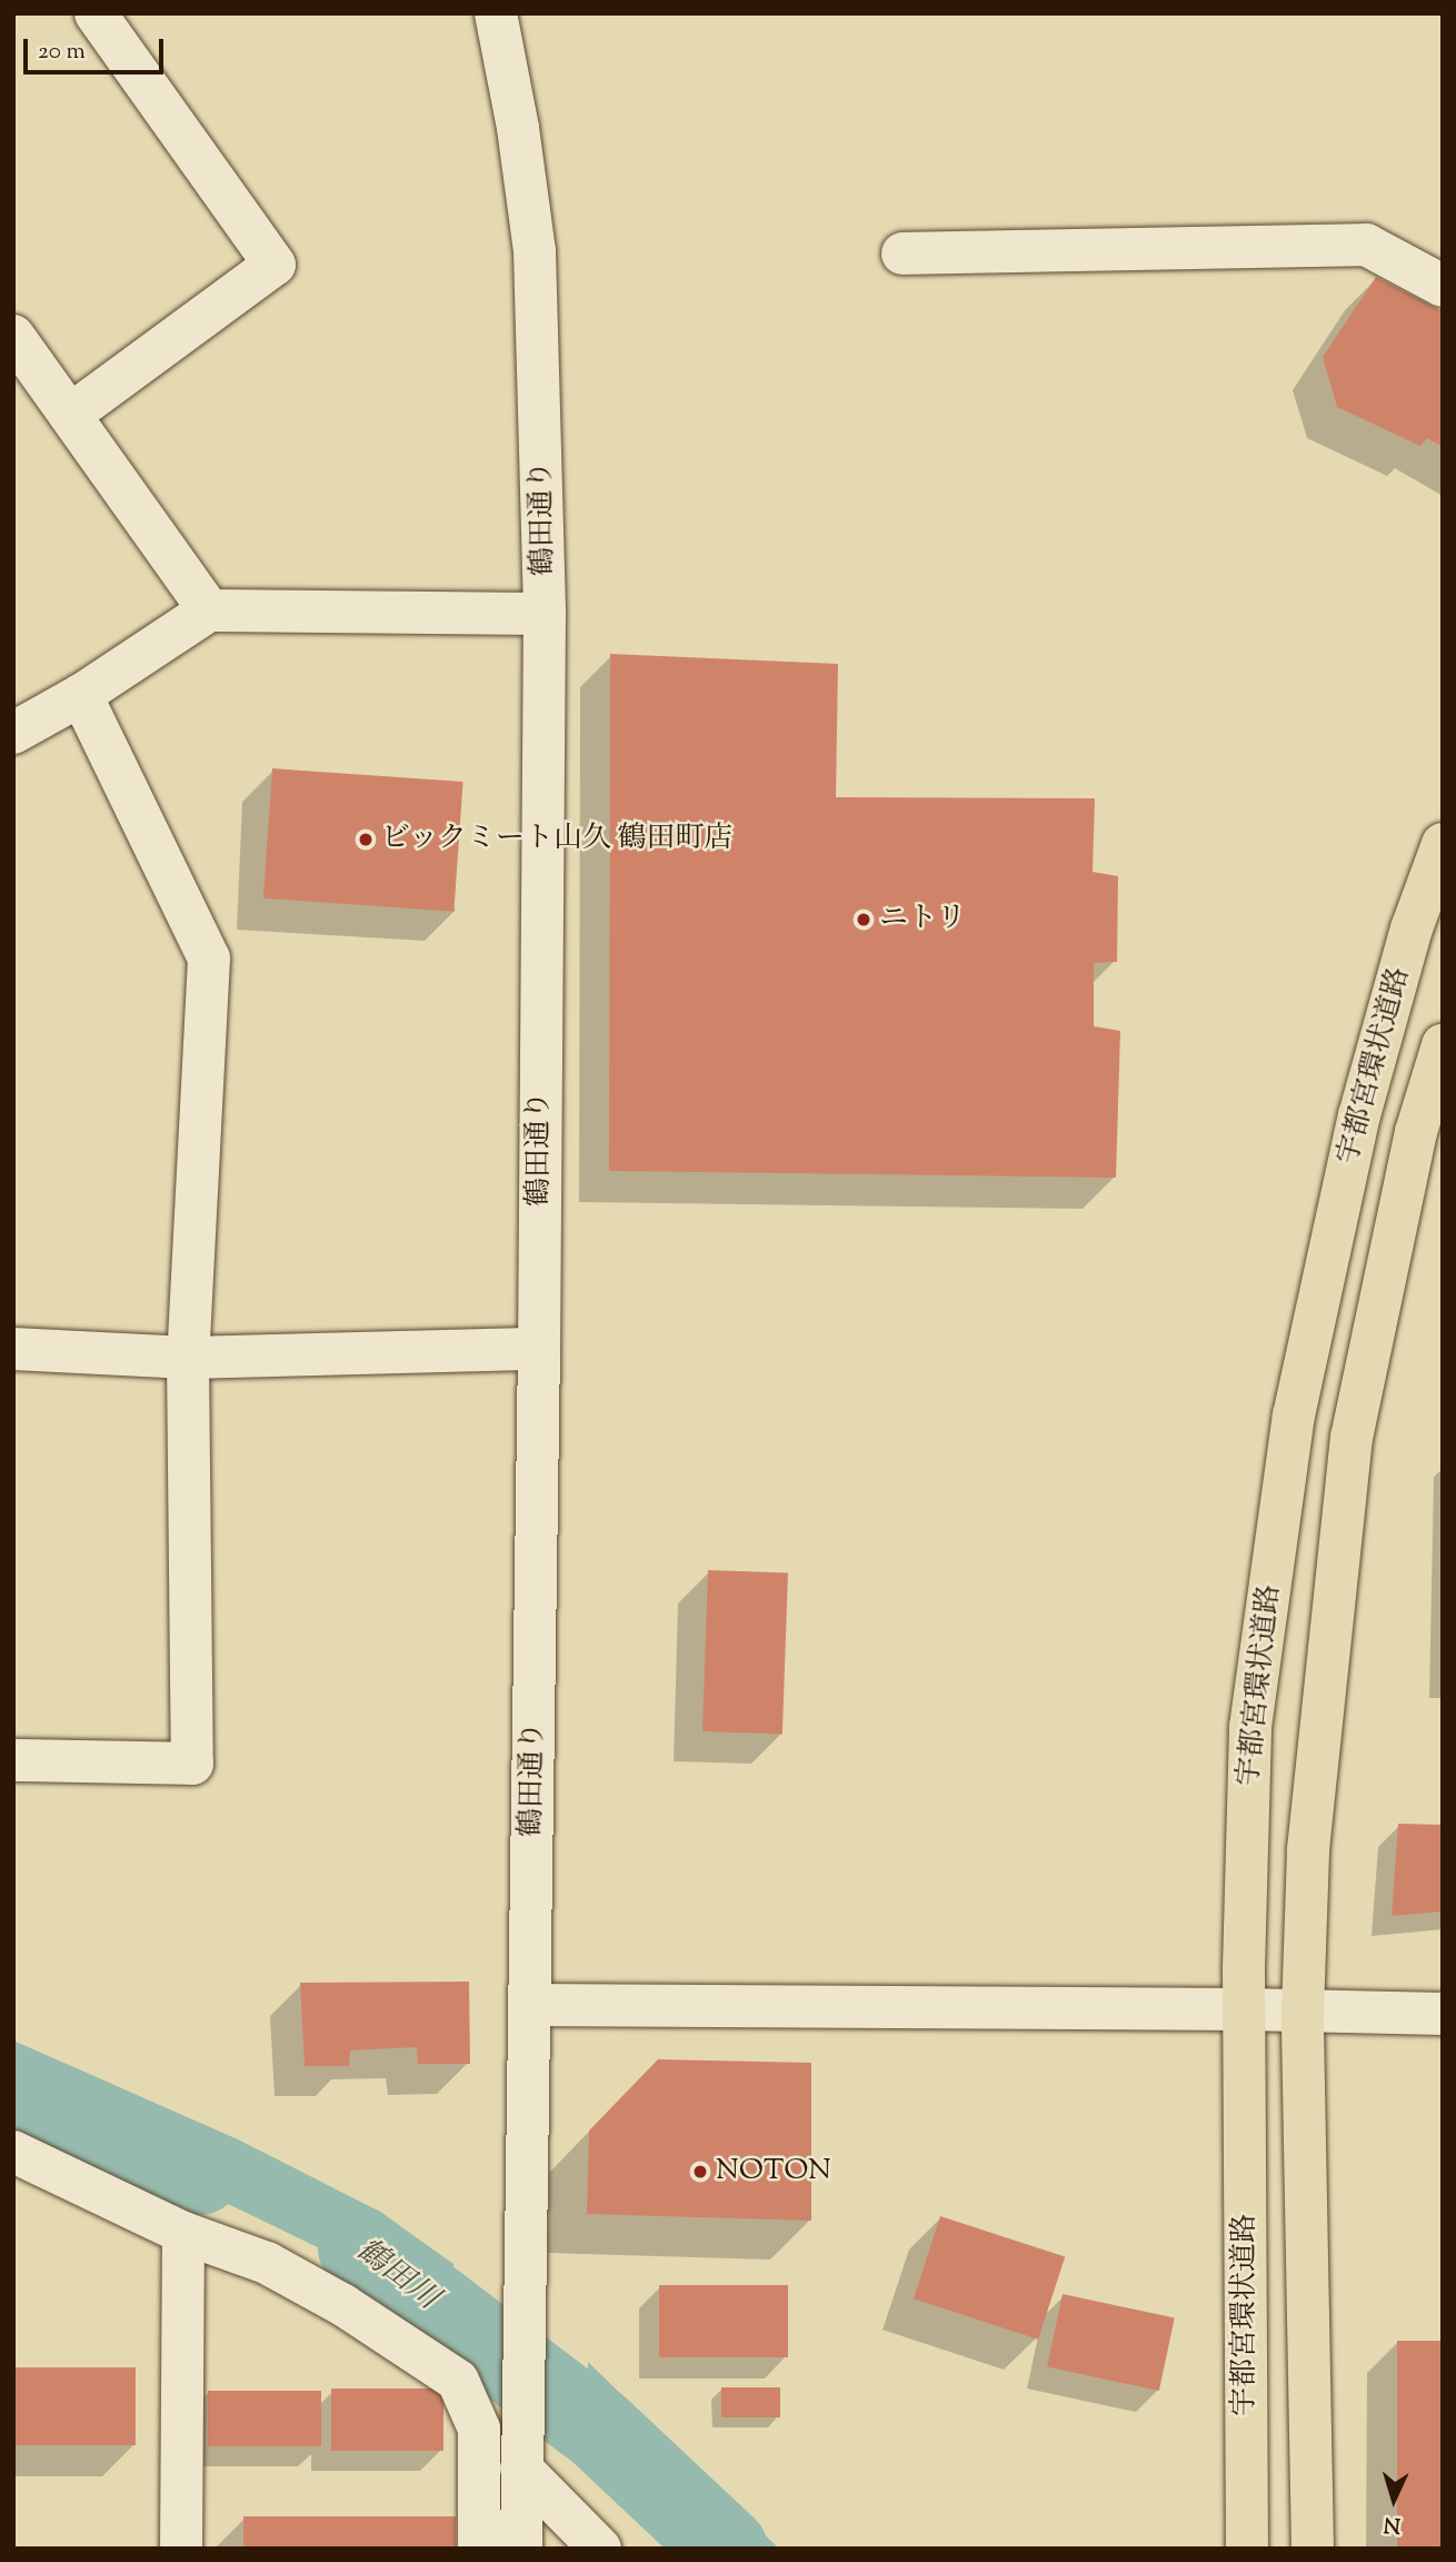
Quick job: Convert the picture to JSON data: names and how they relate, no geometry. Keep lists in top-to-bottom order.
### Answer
{
  "streets": {
    "main road": ["宇都宮環状道路"],
    "street": ["鶴田通り"]
  },
  "water": ["鶴田川"],
  "places": ["ビックミート山久 鶴田町店", "ニトリ", "NOTON"],
  "scale_bar": "20 m",
  "north": "bottom"
}
